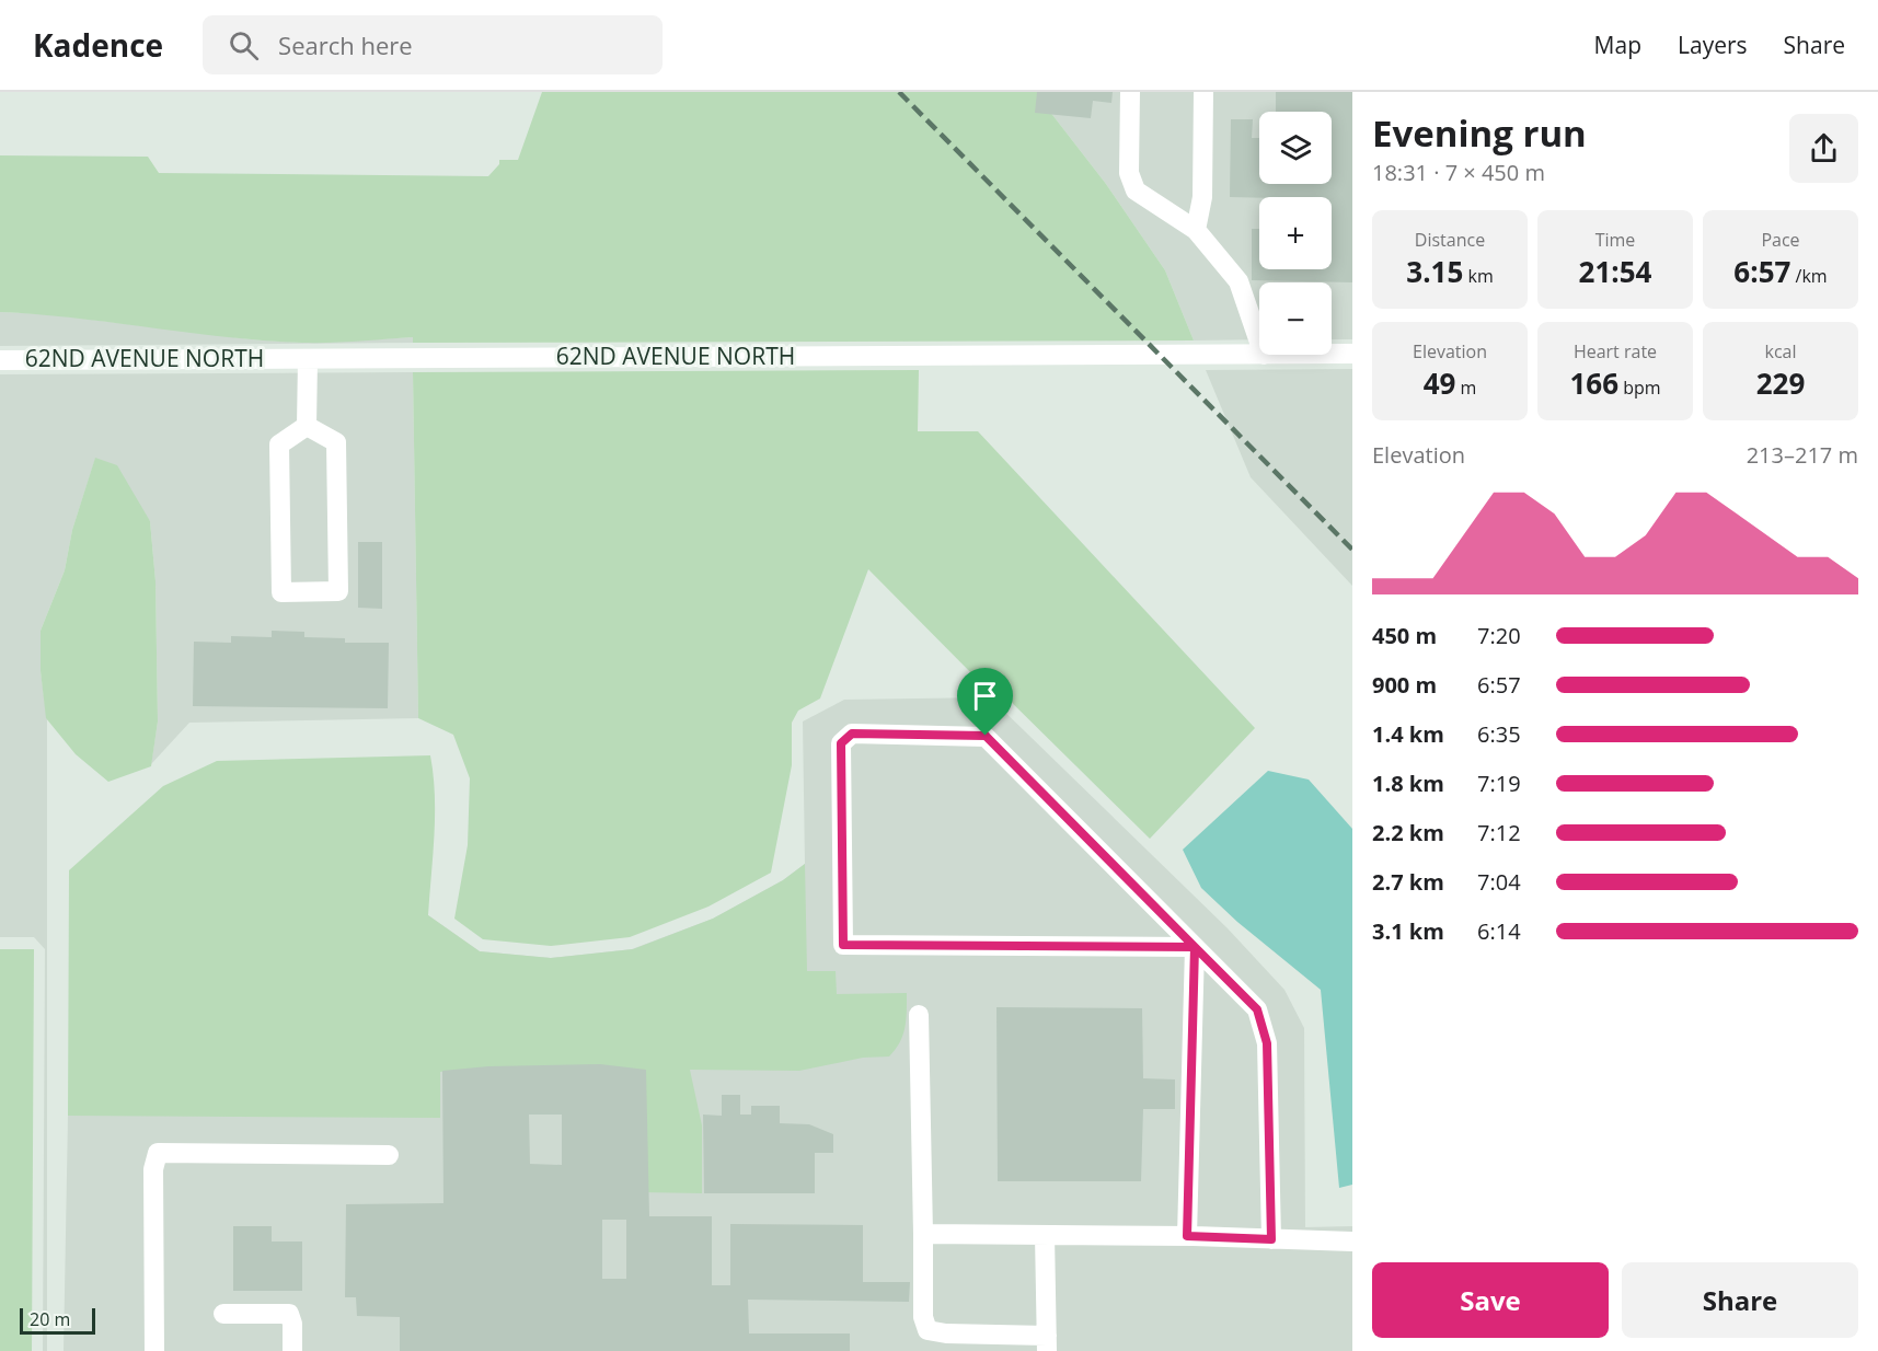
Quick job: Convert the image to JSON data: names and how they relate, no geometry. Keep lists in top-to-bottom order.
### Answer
{
  "streets": {
    "street": ["62ND AVENUE NORTH"]
  },
  "scale_bar": "20 m",
  "page": {
    "header": "Kadence",
    "search": "Search here",
    "nav": ["Map", "Layers", "Share"],
    "heading": ["Evening run", "18:31 · 7 × 450 m"],
    "map_buttons": ["+", "−"],
    "stats": [
      ["Distance", "3.15 km"],
      ["Time", "21:54"],
      ["Pace", "6:57 /km"],
      ["Elevation", "49 m"],
      ["Heart rate", "166 bpm"],
      ["kcal", "229"]
    ],
    "chart": ["Elevation", "213–217 m"],
    "list": [
      {
        "name": "450 m",
        "note": "7:20"
      },
      {
        "name": "900 m",
        "note": "6:57"
      },
      {
        "name": "1.4 km",
        "note": "6:35"
      },
      {
        "name": "1.8 km",
        "note": "7:19"
      },
      {
        "name": "2.2 km",
        "note": "7:12"
      },
      {
        "name": "2.7 km",
        "note": "7:04"
      },
      {
        "name": "3.1 km",
        "note": "6:14"
      }
    ],
    "buttons": ["Save", "Share"],
    "scale": "20 m"
  }
}
